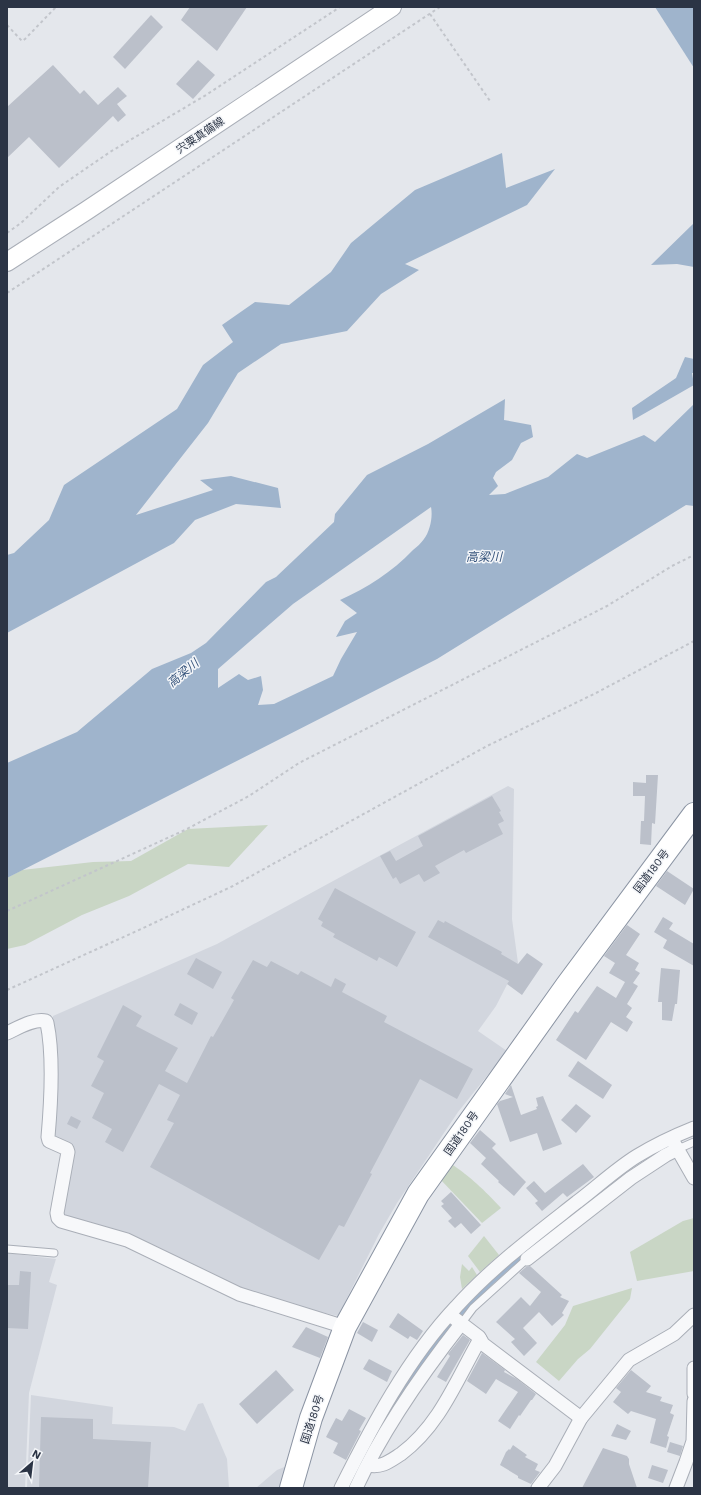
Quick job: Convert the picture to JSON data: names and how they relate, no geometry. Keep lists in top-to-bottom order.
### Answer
{
  "streets": {
    "highway": ["国道180号"],
    "main road": ["宍粟真備線"]
  },
  "water": ["高梁川"],
  "north": "top right"
}
